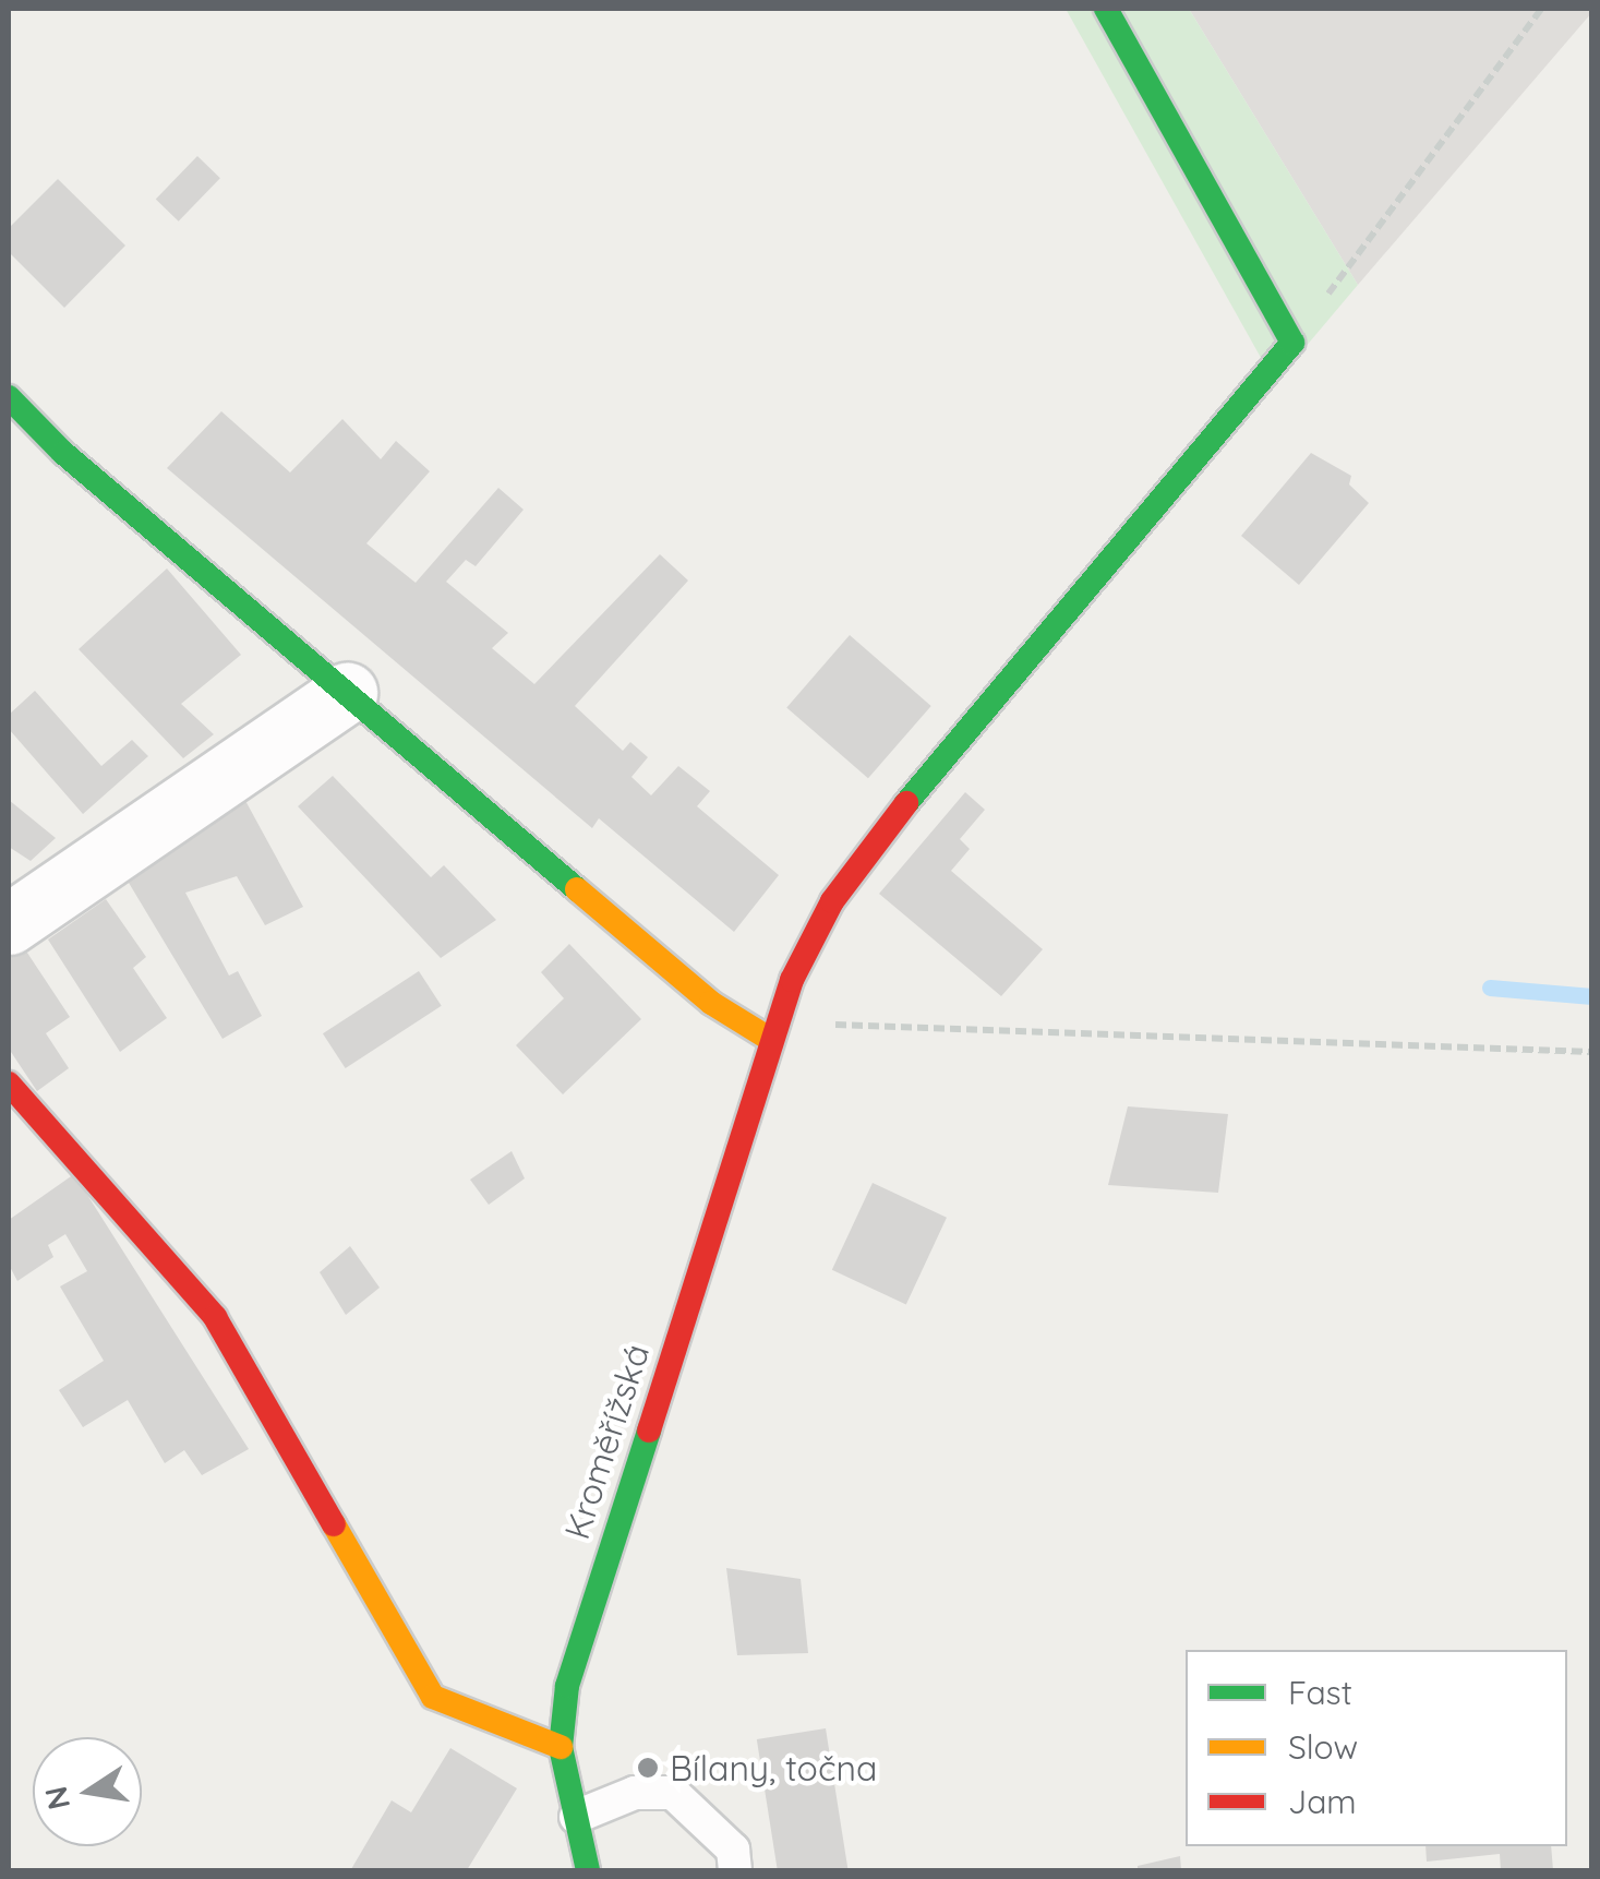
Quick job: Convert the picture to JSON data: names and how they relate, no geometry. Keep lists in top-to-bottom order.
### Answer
{
  "streets": {
    "street": ["Kroměřížská"]
  },
  "places": ["Bílany, točna"],
  "legend": ["Fast", "Slow", "Jam"],
  "north": "left"
}
